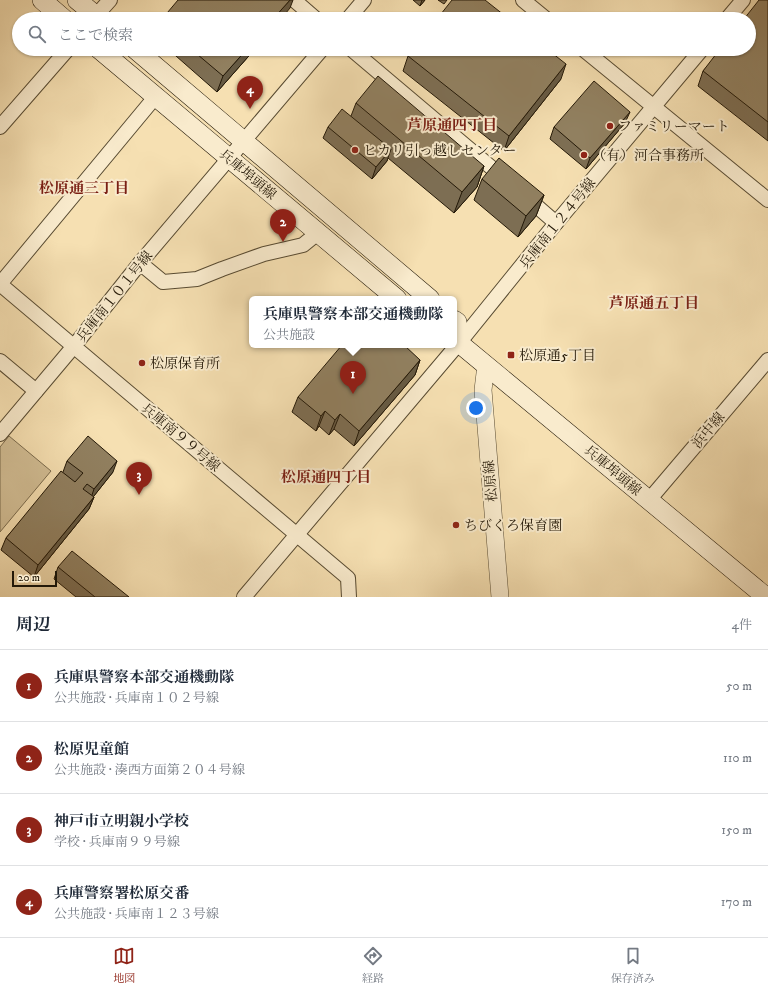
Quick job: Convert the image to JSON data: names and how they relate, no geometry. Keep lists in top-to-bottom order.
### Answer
{
  "streets": {
    "main road": ["兵庫埠頭線"],
    "street": [
      "兵庫南１２４号線",
      "兵庫南１０１号線",
      "浜中線",
      "兵庫南９９号線",
      "松原線"
    ]
  },
  "crossings": [
    ["兵庫埠頭線", "兵庫南１２４号線"],
    ["兵庫埠頭線", "兵庫南１０１号線"],
    ["兵庫埠頭線", "浜中線"],
    ["兵庫埠頭線", "松原線"],
    ["兵庫南１２４号線", "兵庫南９９号線"],
    ["兵庫南１０１号線", "兵庫南９９号線"]
  ],
  "districts": [
    "芦原通四丁目",
    "松原通三丁目",
    "芦原通五丁目",
    "松原通四丁目"
  ],
  "places": {
    "other": [
      "ファミリーマート",
      "ヒカリ引っ越しセンター",
      "（有）河合事務所",
      "松原保育所",
      "ちびくろ保育園"
    ],
    "transit": ["松原通5丁目"]
  },
  "scale_bar": "20 m",
  "page": {
    "search": "ここで検索",
    "pins": [
      "4",
      "2",
      "1",
      "3"
    ],
    "popup": ["兵庫県警察本部交通機動隊", "公共施設"],
    "scale": "20 m",
    "heading": ["周辺", "4件"],
    "list": [
      {
        "mark": "1",
        "name": "兵庫県警察本部交通機動隊",
        "note": "公共施設 · 兵庫南１０２号線",
        "value": "50 m"
      },
      {
        "mark": "2",
        "name": "松原児童館",
        "note": "公共施設 · 湊西方面第２０４号線",
        "value": "110 m"
      },
      {
        "mark": "3",
        "name": "神戸市立明親小学校",
        "note": "学校 · 兵庫南９９号線",
        "value": "150 m"
      },
      {
        "mark": "4",
        "name": "兵庫警察署松原交番",
        "note": "公共施設 · 兵庫南１２３号線",
        "value": "170 m"
      }
    ],
    "nav": ["地図", "経路", "保存済み"]
  }
}
